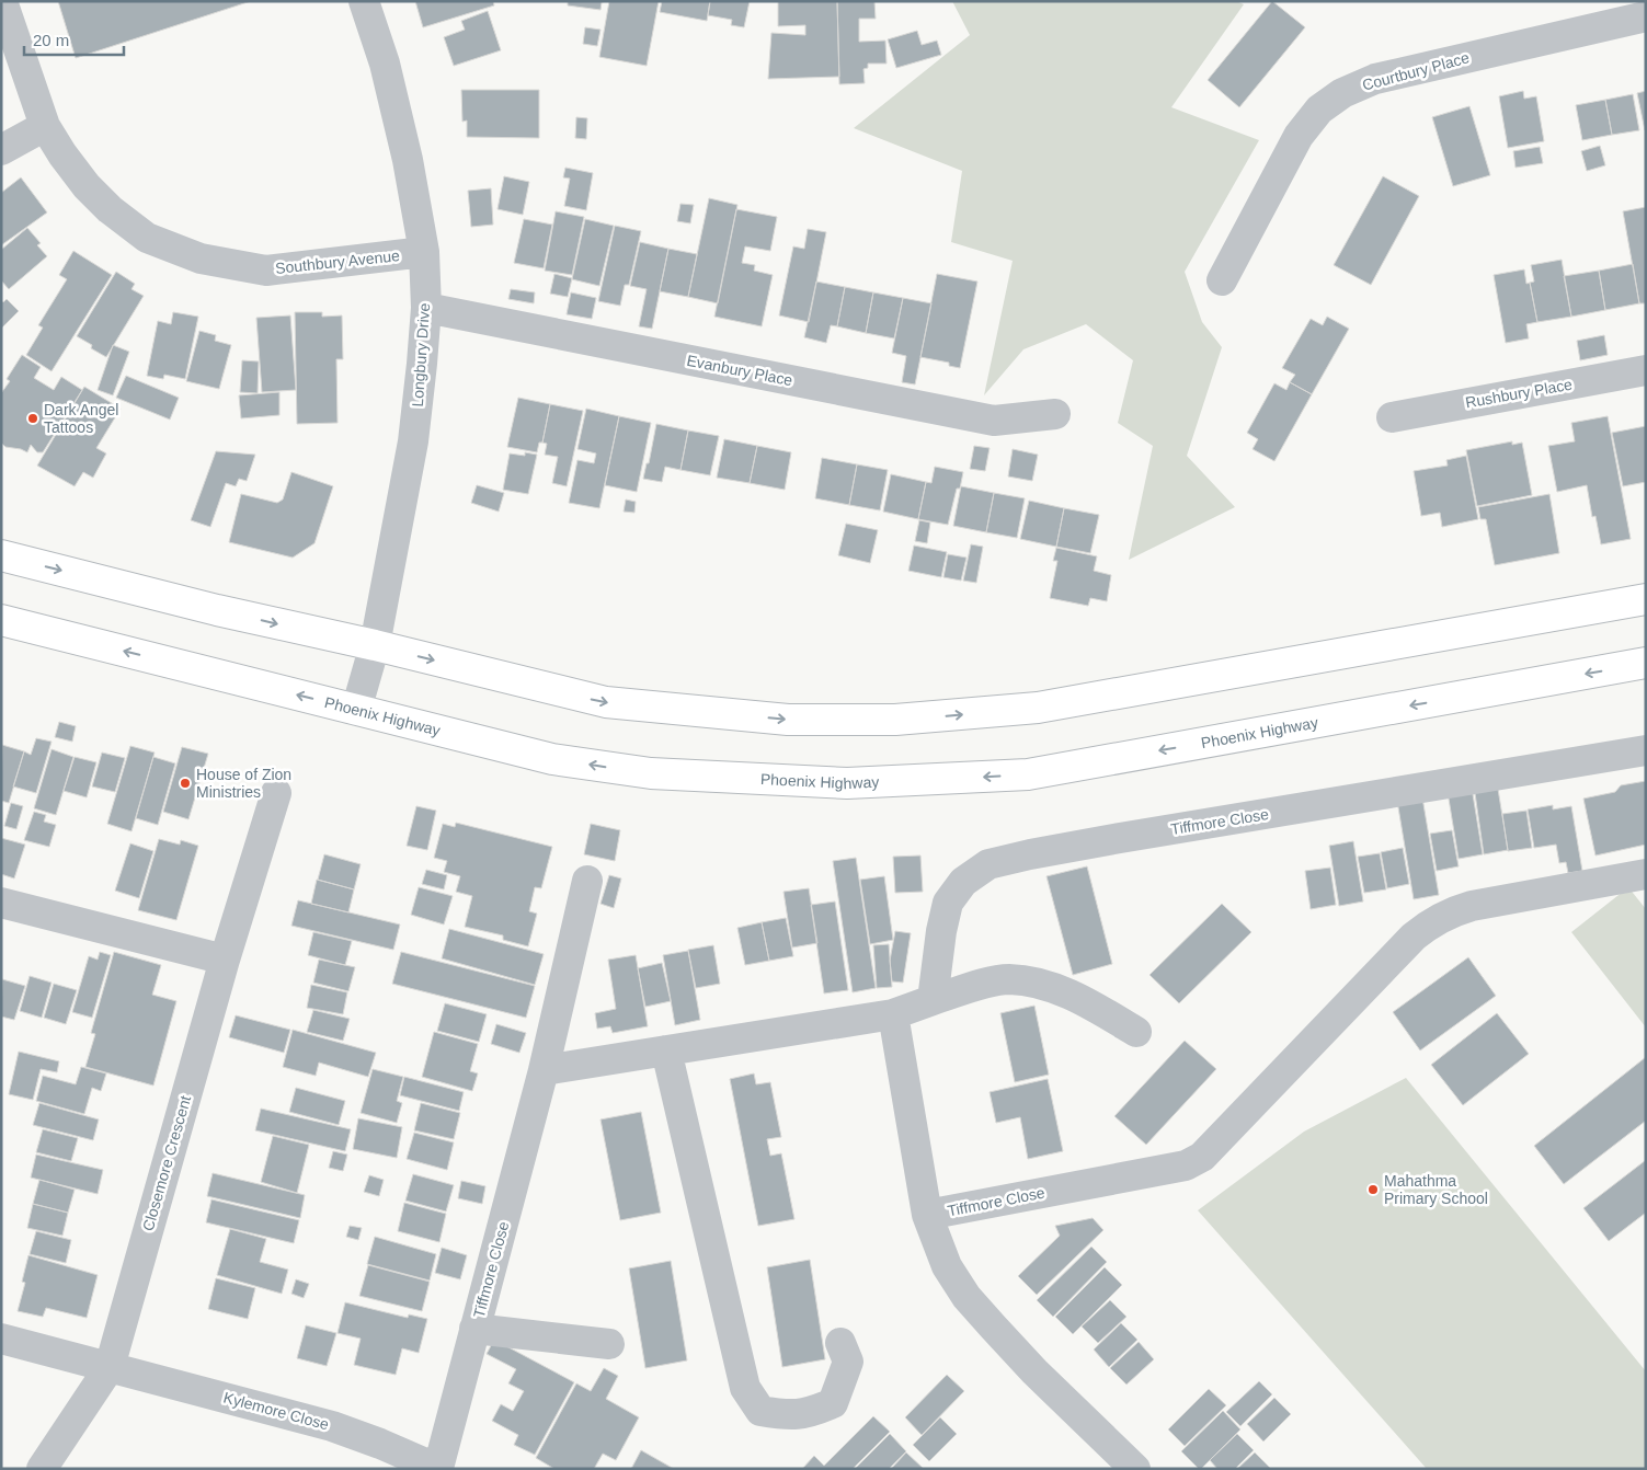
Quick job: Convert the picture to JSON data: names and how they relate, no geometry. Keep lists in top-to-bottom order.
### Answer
{
  "streets": {
    "main road": ["Phoenix Highway"],
    "street": [
      "Courtbury Place",
      "Southbury Avenue",
      "Longbury Drive",
      "Evanbury Place",
      "Rushbury Place",
      "Tiffmore Close",
      "Closemore Crescent",
      "Kylemore Close"
    ]
  },
  "crossings": [
    ["Southbury Avenue", "Longbury Drive"],
    ["Longbury Drive", "Evanbury Place"],
    ["Longbury Drive", "Phoenix Highway"],
    ["Tiffmore Close", "Kylemore Close"],
    ["Closemore Crescent", "Kylemore Close"]
  ],
  "places": ["Dark Angel Tattoos", "House of Zion Ministries", "Mahathma Primary School"],
  "scale_bar": "20 m"
}
